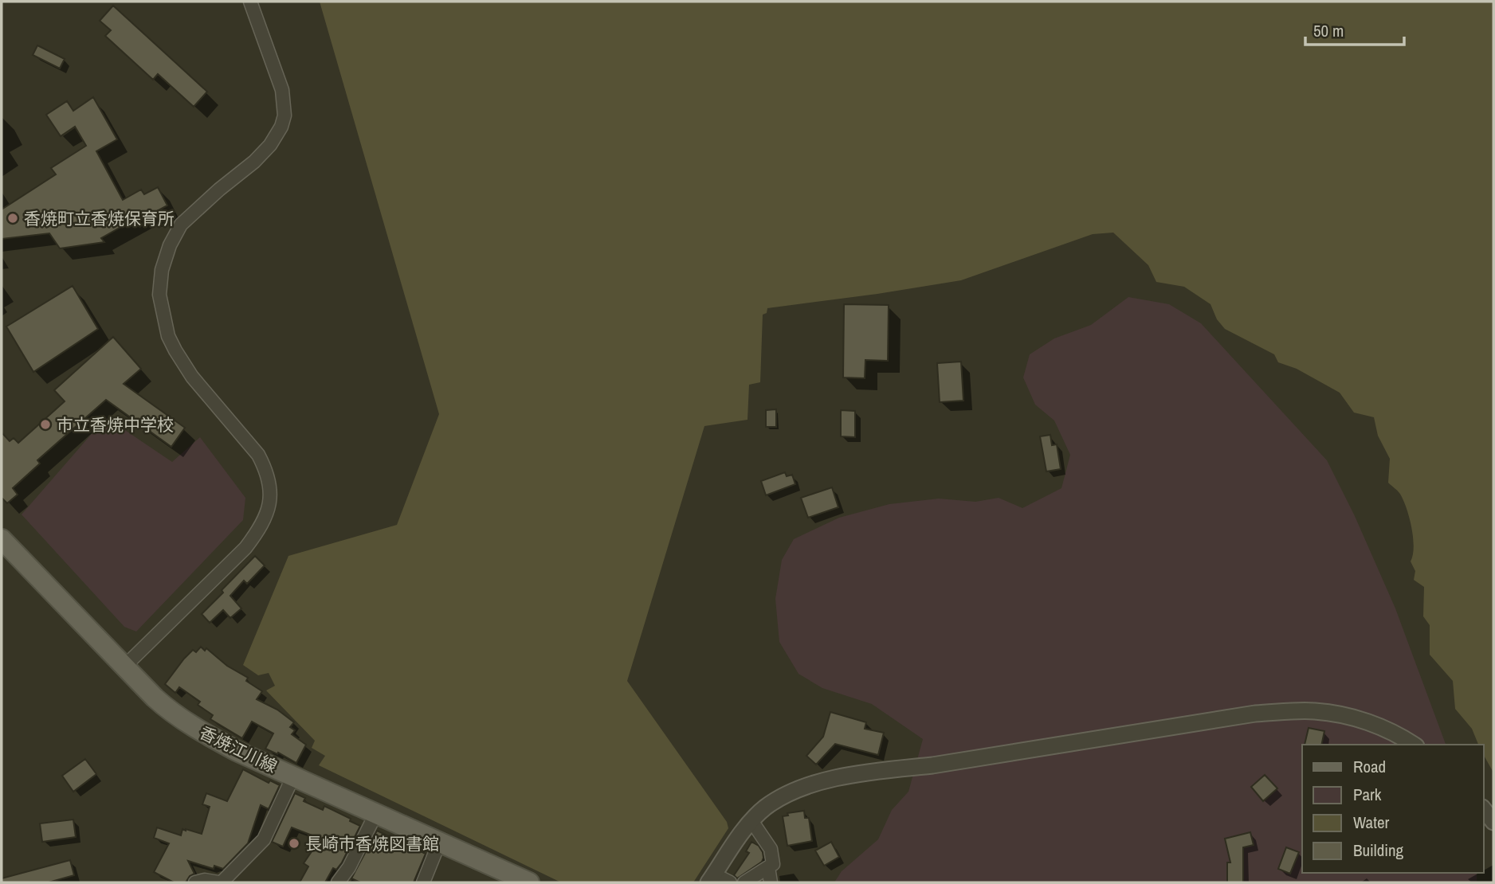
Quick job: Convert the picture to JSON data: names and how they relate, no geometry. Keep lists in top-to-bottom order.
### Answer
{
  "streets": {
    "main road": ["香焼江川線"]
  },
  "places": ["香焼町立香焼保育所", "市立香焼中学校", "長崎市香焼図書館"],
  "legend": [
    "Road",
    "Park",
    "Water",
    "Building"
  ],
  "scale_bar": "50 m"
}
